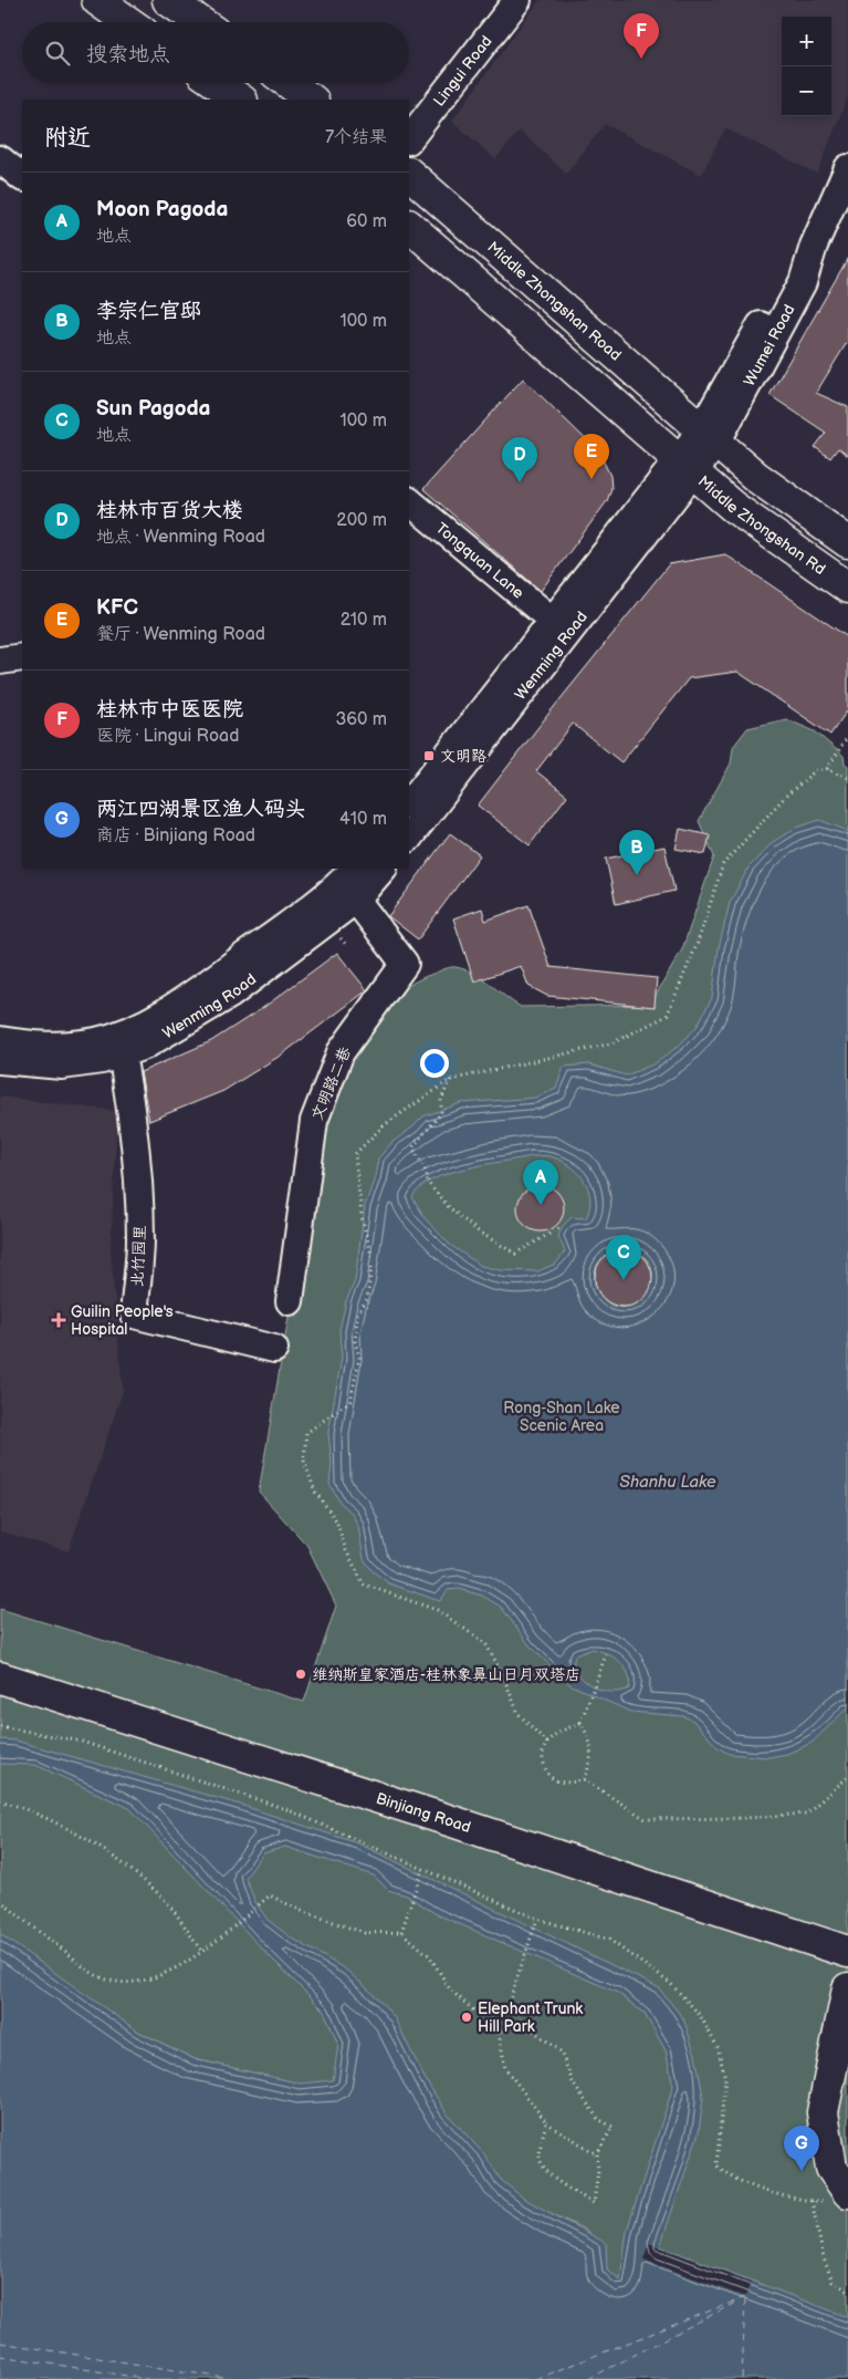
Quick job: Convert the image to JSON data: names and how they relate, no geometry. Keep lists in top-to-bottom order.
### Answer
{
  "streets": {
    "main road": ["Middle Zhongshan Road", "Middle Zhongshan Rd", "Binjiang Road"],
    "street": [
      "Lingui Road",
      "Wumei Road",
      "Tongquan Lane",
      "Wenming Road",
      "文明路二巷",
      "北竹园里"
    ]
  },
  "crossings": [
    ["Middle Zhongshan Road", "Wumei Road"],
    ["Wumei Road", "Middle Zhongshan Rd"],
    ["Wumei Road", "Wenming Road"],
    ["Middle Zhongshan Rd", "Wenming Road"],
    ["Tongquan Lane", "Wenming Road"],
    ["Wenming Road", "文明路二巷"],
    ["Wenming Road", "北竹园里"]
  ],
  "water": ["Shanhu Lake"],
  "parks": ["Rong-Shan Lake Scenic Area"],
  "places": {
    "transit": ["文明路"],
    "health": ["Guilin People's Hospital"],
    "other": ["维纳斯皇家酒店-桂林象鼻山日月双塔店", "Elephant Trunk Hill Park"]
  },
  "page": {
    "pins": [
      "F",
      "E",
      "D",
      "B",
      "A",
      "C",
      "G"
    ],
    "map_buttons": ["+", "−"],
    "search": "搜索地点",
    "heading": ["附近", "7个结果"],
    "list": [
      {
        "mark": "A",
        "name": "Moon Pagoda",
        "note": "地点",
        "value": "60 m"
      },
      {
        "mark": "B",
        "name": "李宗仁官邸",
        "note": "地点",
        "value": "100 m"
      },
      {
        "mark": "C",
        "name": "Sun Pagoda",
        "note": "地点",
        "value": "100 m"
      },
      {
        "mark": "D",
        "name": "桂林市百货大楼",
        "note": "地点 · Wenming Road",
        "value": "200 m"
      },
      {
        "mark": "E",
        "name": "KFC",
        "note": "餐厅 · Wenming Road",
        "value": "210 m"
      },
      {
        "mark": "F",
        "name": "桂林市中医医院",
        "note": "医院 · Lingui Road",
        "value": "360 m"
      },
      {
        "mark": "G",
        "name": "两江四湖景区渔人码头",
        "note": "商店 · Binjiang Road",
        "value": "410 m"
      }
    ]
  }
}
